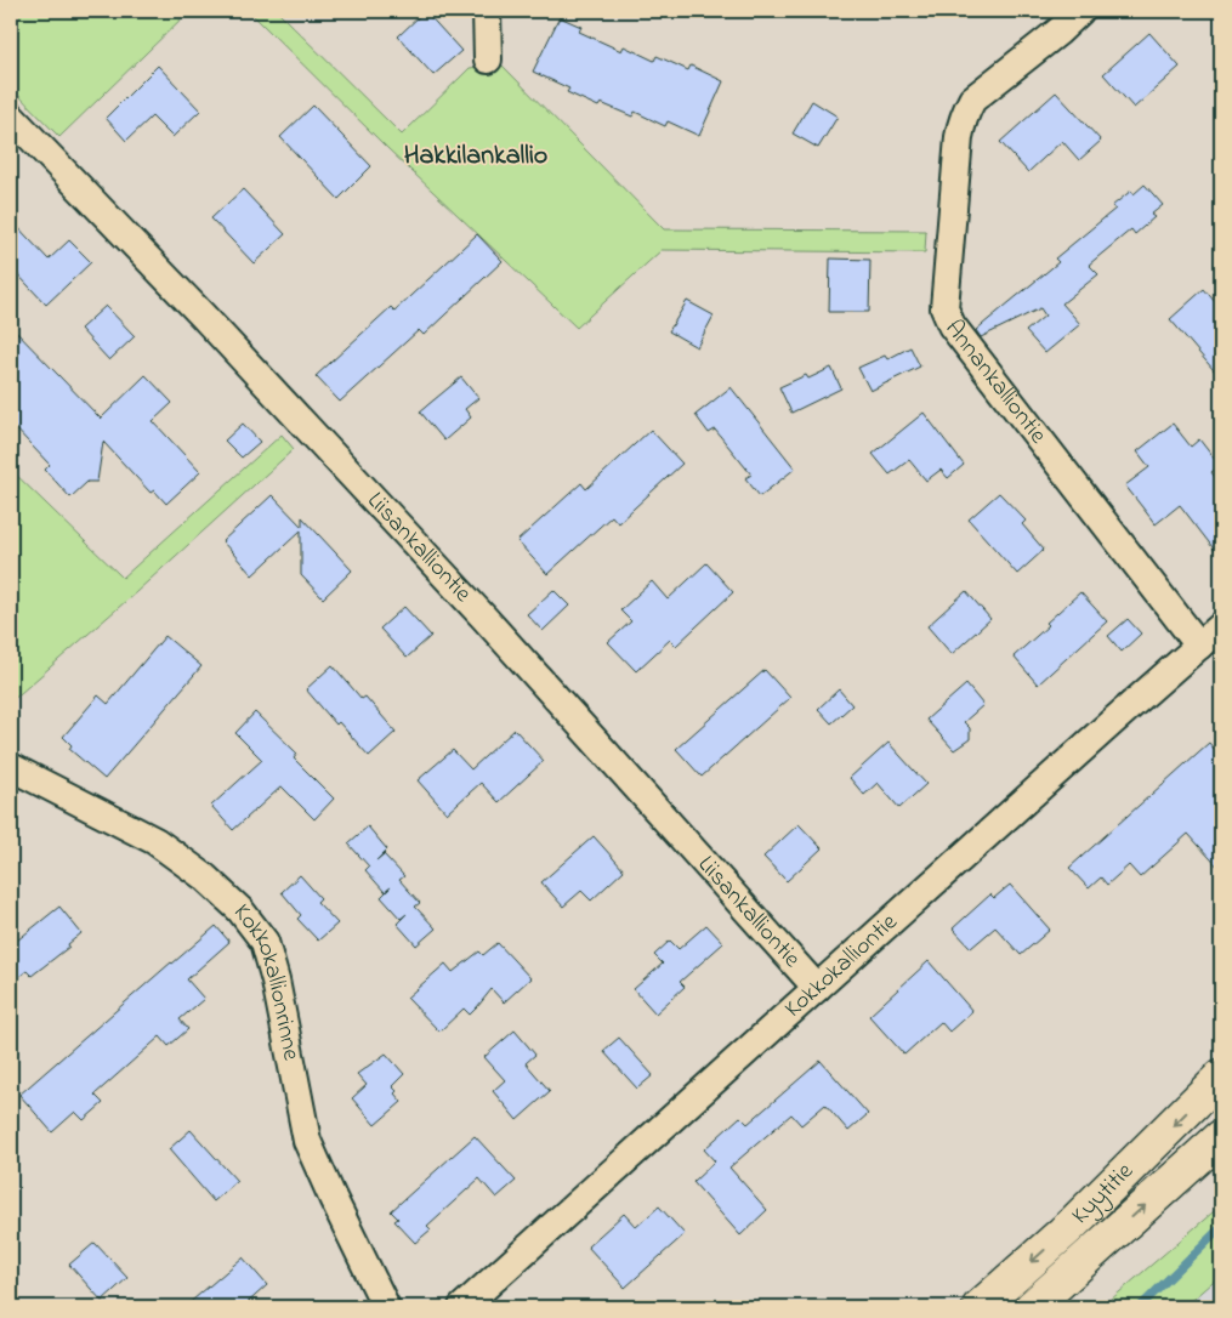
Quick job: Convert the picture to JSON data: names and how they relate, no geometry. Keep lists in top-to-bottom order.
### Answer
{
  "streets": {
    "main road": ["Kyytitie"],
    "street": [
      "Annankalliontie",
      "Liisankalliontie",
      "Kokkokalliontie",
      "Kokkokallionrinne"
    ]
  },
  "crossings": [
    ["Annankalliontie", "Kokkokalliontie"],
    ["Liisankalliontie", "Kokkokalliontie"]
  ],
  "districts": ["Hakkilankallio"]
}
